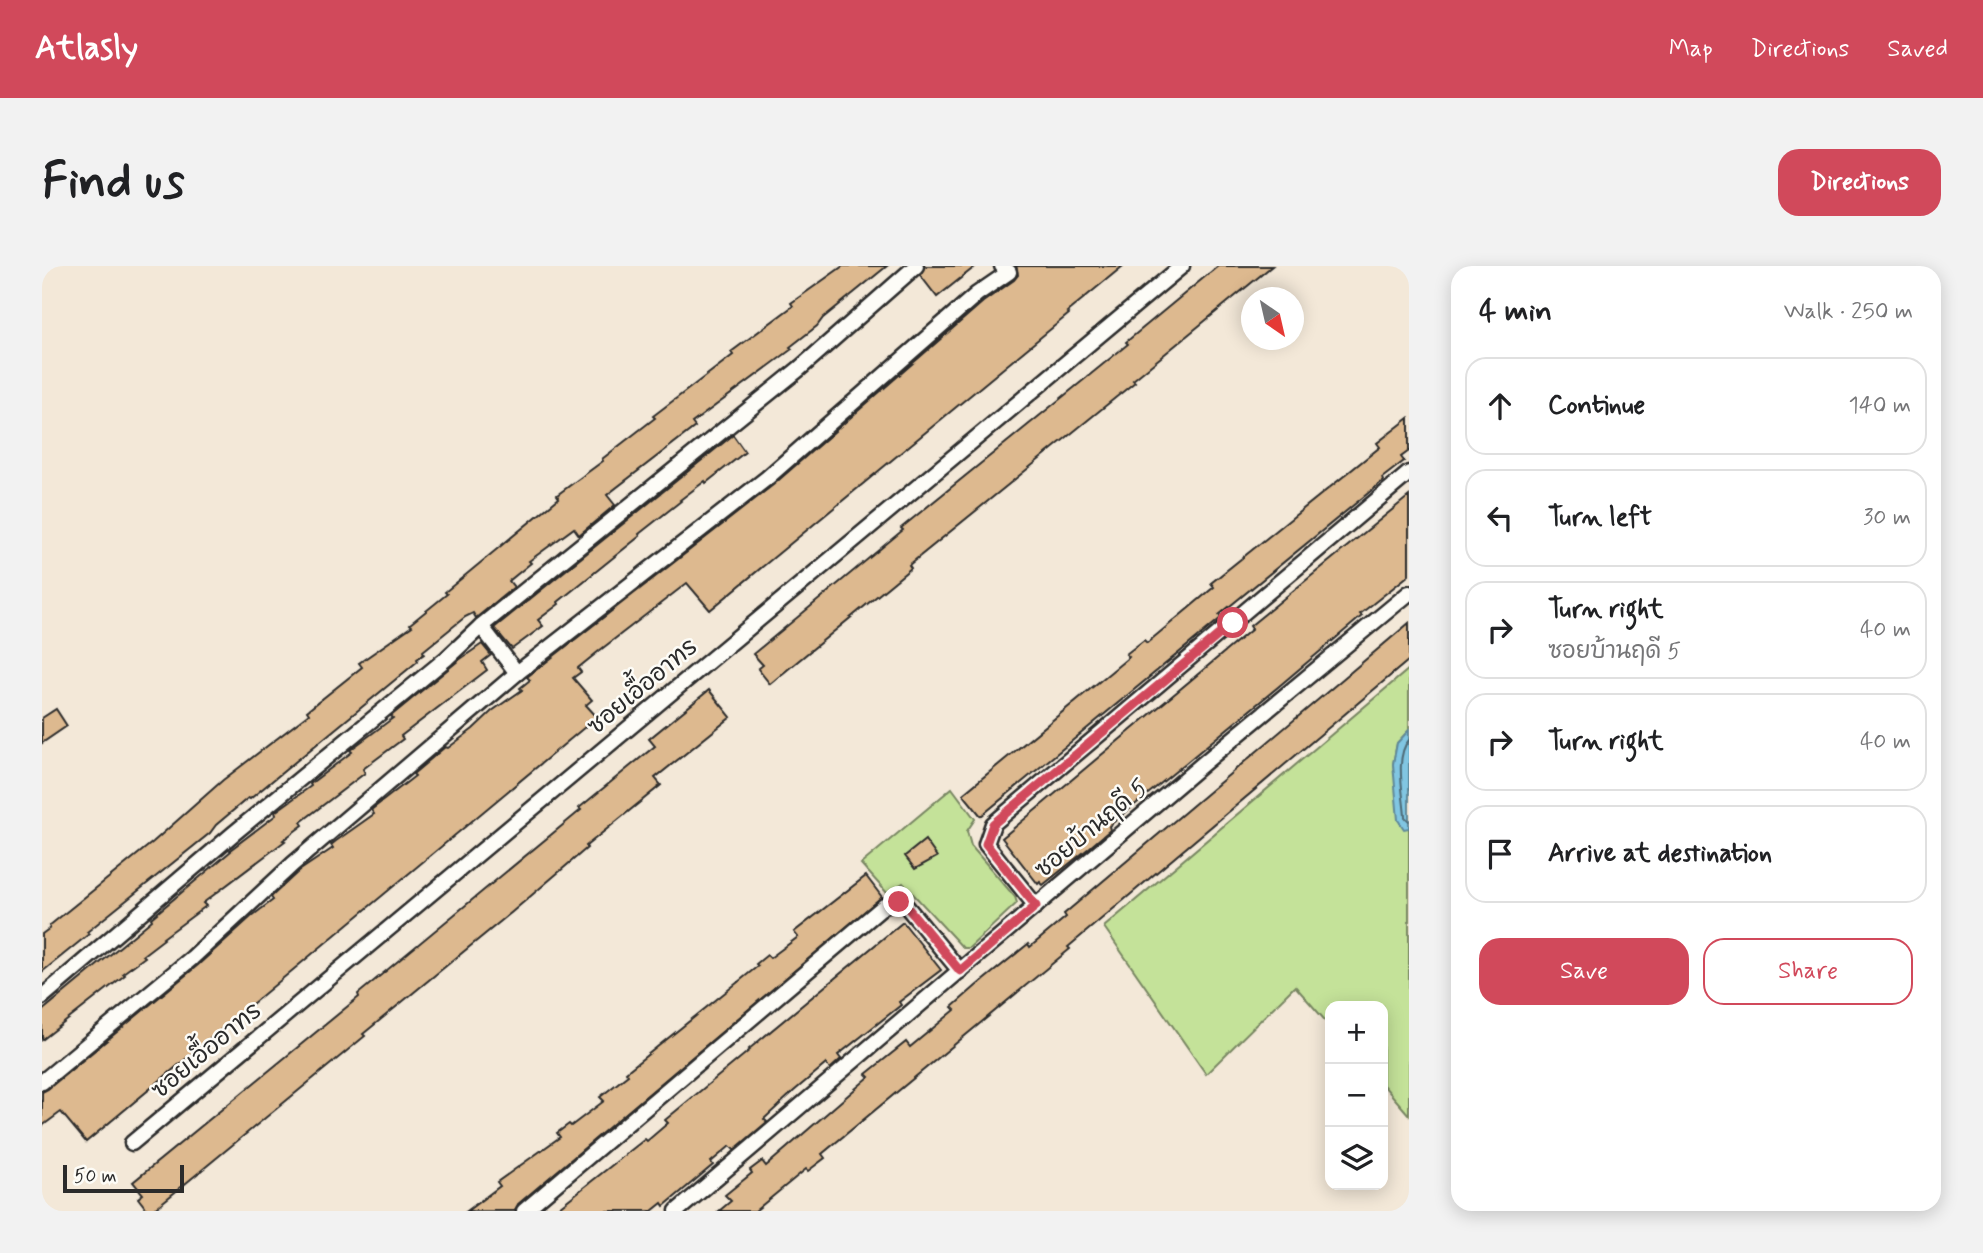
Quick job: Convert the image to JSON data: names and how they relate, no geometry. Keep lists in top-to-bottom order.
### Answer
{
  "streets": {
    "street": ["ซอยเอื้ออาทร", "ซอยบ้านฤดี 5"]
  },
  "scale_bar": "50 m",
  "north": "bottom right",
  "page": {
    "header": "Atlasly",
    "nav": ["Map", "Directions", "Saved"],
    "buttons": [
      "Directions",
      ["Save", "Share"]
    ],
    "title": "Find us",
    "heading": ["4 min", "Walk · 250 m"],
    "list": [
      ["Continue", "140 m"],
      ["Turn left", "30 m"],
      ["Turn right", "ซอยบ้านฤดี 5", "40 m"],
      ["Turn right", "40 m"],
      "Arrive at destination"
    ],
    "map_buttons": ["+", "−"],
    "scale": "50 m"
  }
}
